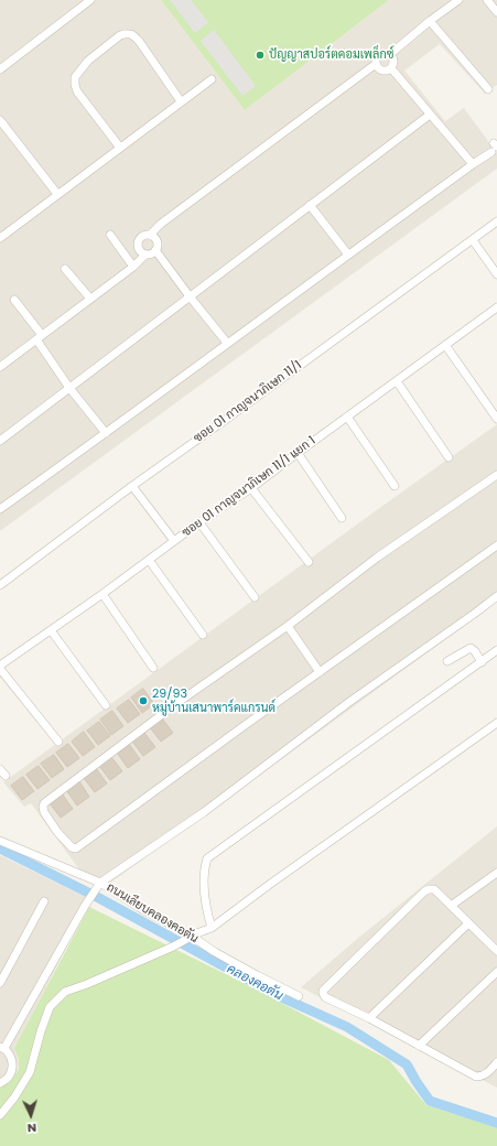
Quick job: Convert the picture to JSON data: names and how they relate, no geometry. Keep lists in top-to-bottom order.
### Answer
{
  "streets": {
    "street": ["ซอย 01 กาญจนาภิเษก 11/1", "ซอย 01 กาญจนาภิเษก 11/1 แยก 1", "ถนนเลียบคลองคอตัน"]
  },
  "water": ["คลองคอตัน"],
  "places": ["ปัญญาสปอร์ตคอมเพล็กซ์", "29/93 หมู่บ้านเสนาพาร์คแกรนด์"],
  "north": "bottom"
}
